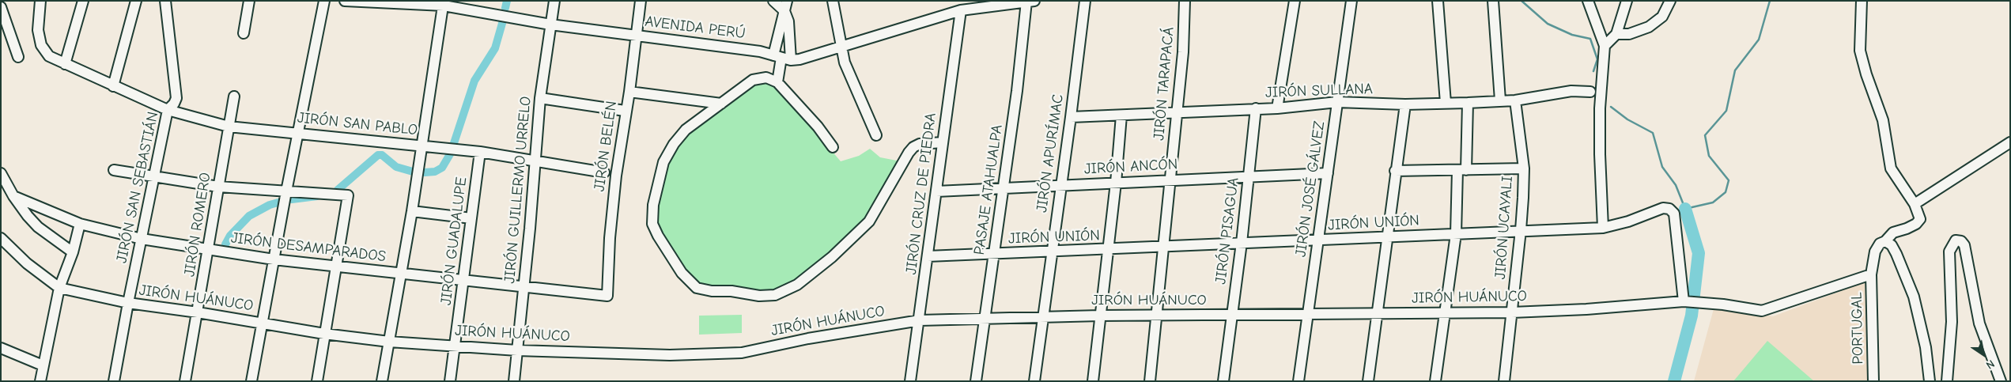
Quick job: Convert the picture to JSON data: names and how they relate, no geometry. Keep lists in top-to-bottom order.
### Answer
{
  "streets": {
    "street": [
      "AVENIDA PERÚ",
      "JIRÓN TARAPACÁ",
      "JIRÓN SULLANA",
      "JIRÓN SAN PABLO",
      "JIRÓN BELÉN",
      "JIRÓN APURÍMAC",
      "JIRÓN ANCÓN",
      "JIRÓN SAN SEBASTIÁN",
      "JIRÓN JOSÉ GÁLVEZ",
      "JIRÓN GUILLERMO URRELO",
      "PASAJE ATAHUALPA",
      "JIRÓN CRUZ DE PIEDRA",
      "JIRÓN UNIÓN",
      "JIRÓN ROMERO",
      "JIRÓN UCAYALI",
      "JIRÓN PISAGUA",
      "JIRÓN GUADALUPE",
      "JIRÓN DESAMPARADOS",
      "JIRÓN HUÁNUCO",
      "PORTUGAL"
    ]
  },
  "crossings": [
    ["AVENIDA PERÚ", "JIRÓN BELÉN"],
    ["AVENIDA PERÚ", "JIRÓN GUILLERMO URRELO"],
    ["AVENIDA PERÚ", "PASAJE ATAHUALPA"],
    ["AVENIDA PERÚ", "JIRÓN CRUZ DE PIEDRA"],
    ["JIRÓN TARAPACÁ", "JIRÓN SULLANA"],
    ["JIRÓN TARAPACÁ", "JIRÓN ANCÓN"],
    ["JIRÓN TARAPACÁ", "JIRÓN UNIÓN"],
    ["JIRÓN TARAPACÁ", "JIRÓN HUÁNUCO"],
    ["JIRÓN SULLANA", "JIRÓN APURÍMAC"],
    ["JIRÓN SULLANA", "JIRÓN JOSÉ GÁLVEZ"],
    ["JIRÓN SULLANA", "JIRÓN UCAYALI"],
    ["JIRÓN SULLANA", "JIRÓN PISAGUA"],
    ["JIRÓN SAN PABLO", "JIRÓN SAN SEBASTIÁN"],
    ["JIRÓN SAN PABLO", "JIRÓN GUILLERMO URRELO"],
    ["JIRÓN SAN PABLO", "JIRÓN ROMERO"],
    ["JIRÓN SAN PABLO", "JIRÓN GUADALUPE"],
    ["JIRÓN BELÉN", "JIRÓN DESAMPARADOS"],
    ["JIRÓN APURÍMAC", "JIRÓN ANCÓN"],
    ["JIRÓN APURÍMAC", "JIRÓN UNIÓN"],
    ["JIRÓN APURÍMAC", "JIRÓN HUÁNUCO"],
    ["JIRÓN ANCÓN", "JIRÓN JOSÉ GÁLVEZ"],
    ["JIRÓN ANCÓN", "PASAJE ATAHUALPA"],
    ["JIRÓN ANCÓN", "JIRÓN CRUZ DE PIEDRA"],
    ["JIRÓN ANCÓN", "JIRÓN PISAGUA"],
    ["JIRÓN SAN SEBASTIÁN", "JIRÓN DESAMPARADOS"],
    ["JIRÓN SAN SEBASTIÁN", "JIRÓN HUÁNUCO"],
    ["JIRÓN JOSÉ GÁLVEZ", "JIRÓN UNIÓN"],
    ["JIRÓN JOSÉ GÁLVEZ", "JIRÓN HUÁNUCO"],
    ["JIRÓN GUILLERMO URRELO", "JIRÓN DESAMPARADOS"],
    ["JIRÓN GUILLERMO URRELO", "JIRÓN HUÁNUCO"],
    ["PASAJE ATAHUALPA", "JIRÓN UNIÓN"],
    ["PASAJE ATAHUALPA", "JIRÓN HUÁNUCO"],
    ["JIRÓN CRUZ DE PIEDRA", "JIRÓN UNIÓN"],
    ["JIRÓN CRUZ DE PIEDRA", "JIRÓN HUÁNUCO"],
    ["JIRÓN UNIÓN", "JIRÓN UCAYALI"],
    ["JIRÓN UNIÓN", "JIRÓN PISAGUA"],
    ["JIRÓN UNIÓN", "JIRÓN HUÁNUCO"],
    ["JIRÓN ROMERO", "JIRÓN DESAMPARADOS"],
    ["JIRÓN ROMERO", "JIRÓN HUÁNUCO"],
    ["JIRÓN UCAYALI", "JIRÓN HUÁNUCO"],
    ["JIRÓN PISAGUA", "JIRÓN HUÁNUCO"],
    ["JIRÓN GUADALUPE", "JIRÓN DESAMPARADOS"],
    ["JIRÓN GUADALUPE", "JIRÓN HUÁNUCO"],
    ["JIRÓN HUÁNUCO", "PORTUGAL"]
  ],
  "north": "bottom right"
}
